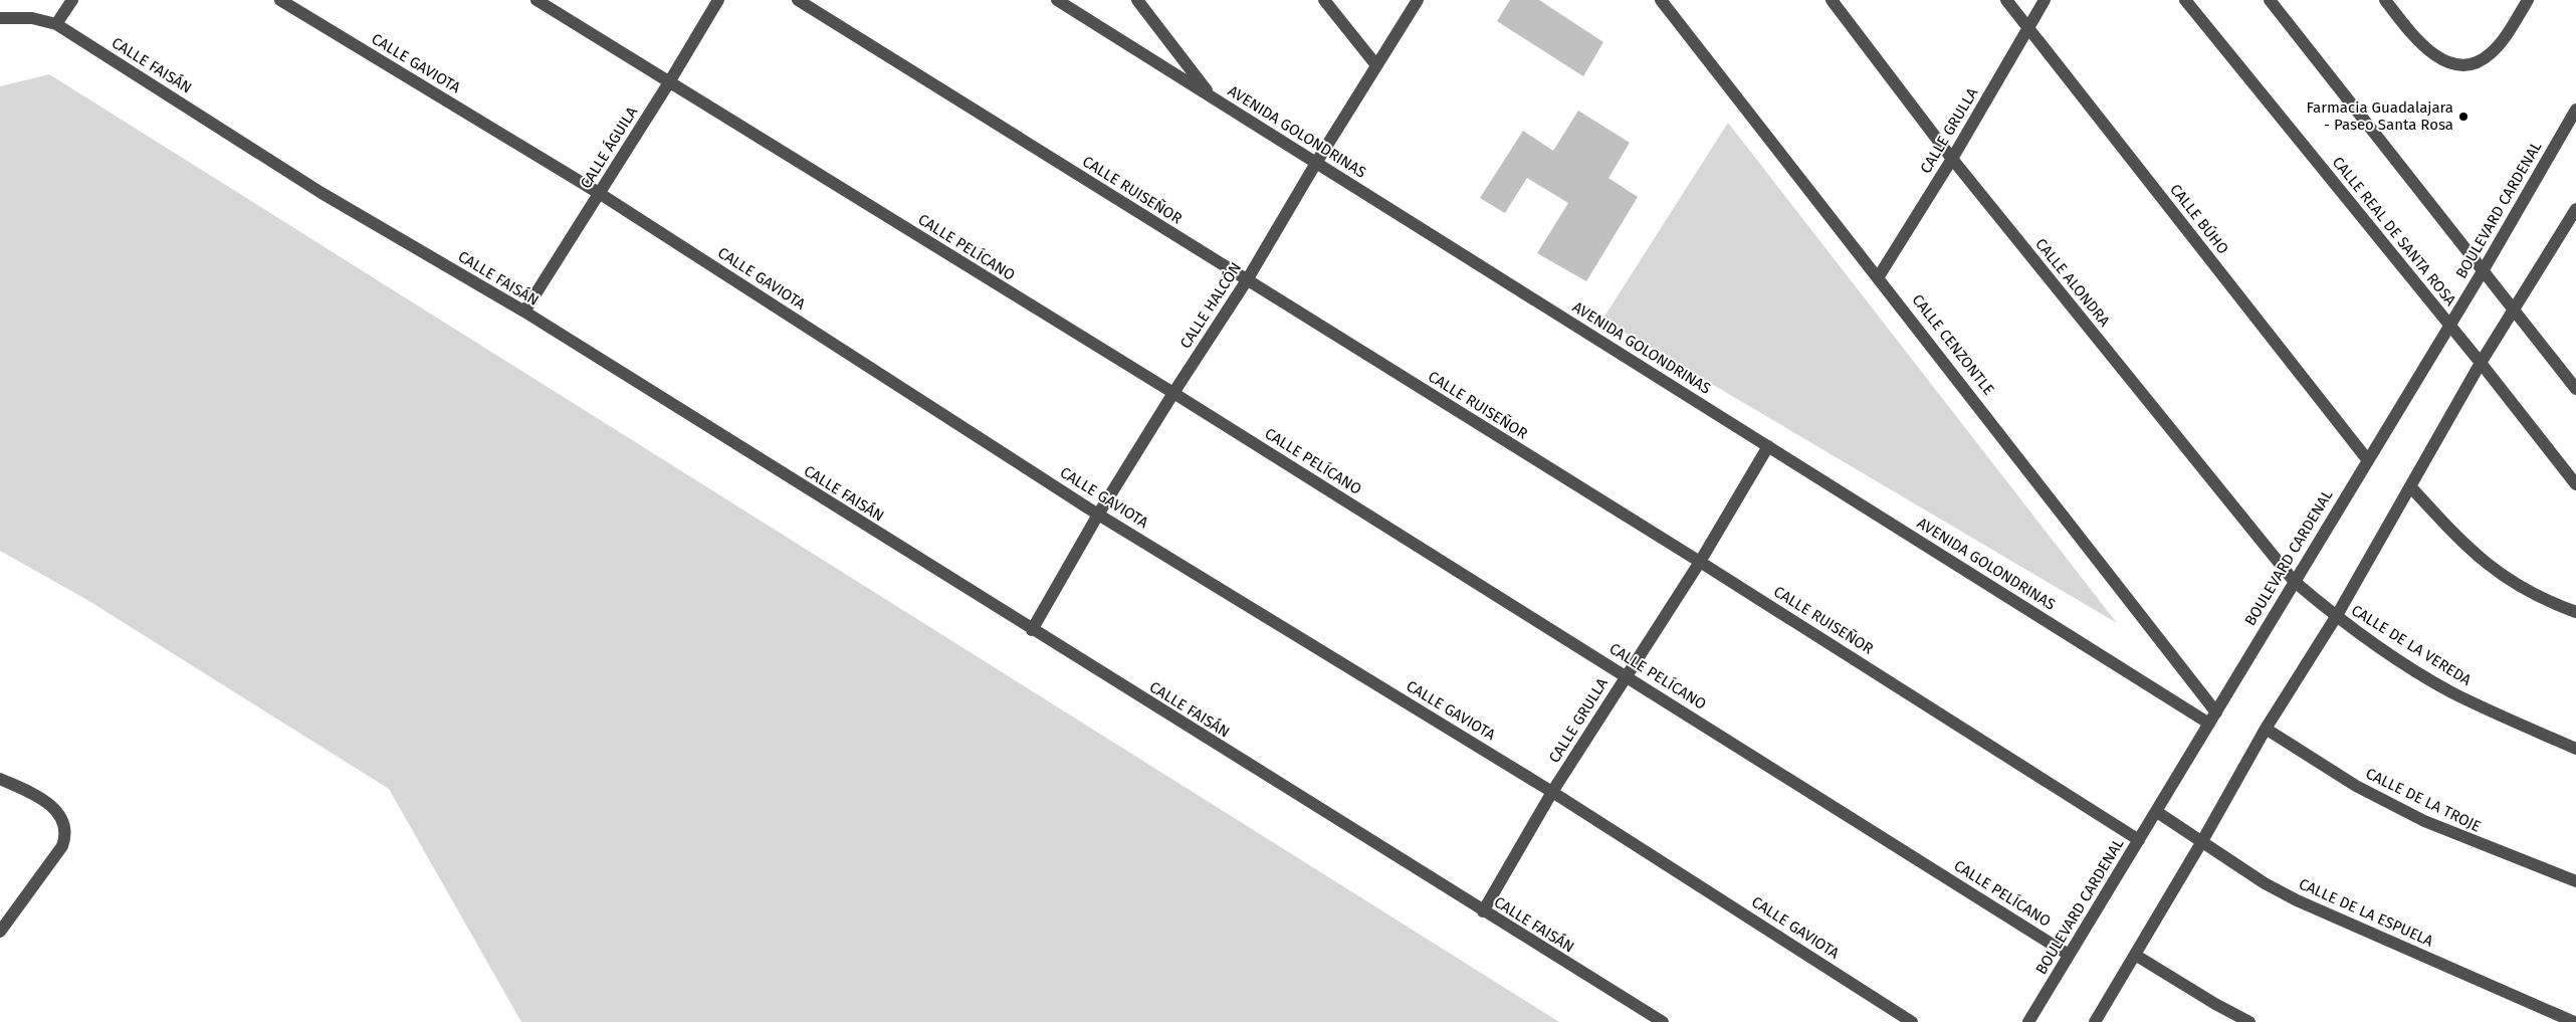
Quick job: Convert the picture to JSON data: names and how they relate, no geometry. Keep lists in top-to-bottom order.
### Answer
{
  "streets": {
    "street": [
      "CALLE GAVIOTA",
      "CALLE FAISÁN",
      "CALLE GRULLA",
      "AVENIDA GOLONDRINAS",
      "CALLE ÁGUILA",
      "CALLE RUISEÑOR",
      "BOULEVARD CARDENAL",
      "CALLE BÚHO",
      "CALLE REAL DE SANTA ROSA",
      "CALLE PELÍCANO",
      "CALLE ALONDRA",
      "CALLE HALCÓN",
      "CALLE CENZONTLE",
      "CALLE DE LA VEREDA",
      "CALLE DE LA TROJE",
      "CALLE DE LA ESPUELA"
    ]
  },
  "crossings": [
    ["CALLE GAVIOTA", "CALLE GRULLA"],
    ["CALLE GAVIOTA", "CALLE ÁGUILA"],
    ["CALLE GAVIOTA", "CALLE HALCÓN"],
    ["CALLE FAISÁN", "CALLE GRULLA"],
    ["CALLE FAISÁN", "CALLE ÁGUILA"],
    ["CALLE FAISÁN", "CALLE HALCÓN"],
    ["CALLE GRULLA", "AVENIDA GOLONDRINAS"],
    ["CALLE GRULLA", "CALLE RUISEÑOR"],
    ["CALLE GRULLA", "CALLE BÚHO"],
    ["CALLE GRULLA", "CALLE PELÍCANO"],
    ["CALLE GRULLA", "CALLE ALONDRA"],
    ["CALLE GRULLA", "CALLE CENZONTLE"],
    ["AVENIDA GOLONDRINAS", "BOULEVARD CARDENAL"],
    ["AVENIDA GOLONDRINAS", "CALLE HALCÓN"],
    ["CALLE ÁGUILA", "CALLE PELÍCANO"],
    ["CALLE RUISEÑOR", "BOULEVARD CARDENAL"],
    ["CALLE RUISEÑOR", "CALLE HALCÓN"],
    ["BOULEVARD CARDENAL", "CALLE BÚHO"],
    ["BOULEVARD CARDENAL", "CALLE REAL DE SANTA ROSA"],
    ["BOULEVARD CARDENAL", "CALLE PELÍCANO"],
    ["BOULEVARD CARDENAL", "CALLE ALONDRA"],
    ["BOULEVARD CARDENAL", "CALLE CENZONTLE"],
    ["BOULEVARD CARDENAL", "CALLE DE LA VEREDA"],
    ["BOULEVARD CARDENAL", "CALLE DE LA ESPUELA"],
    ["CALLE PELÍCANO", "CALLE HALCÓN"],
    ["CALLE ALONDRA", "CALLE DE LA VEREDA"]
  ],
  "places": ["Farmacia Guadalajara - Paseo Santa Rosa"]
}
